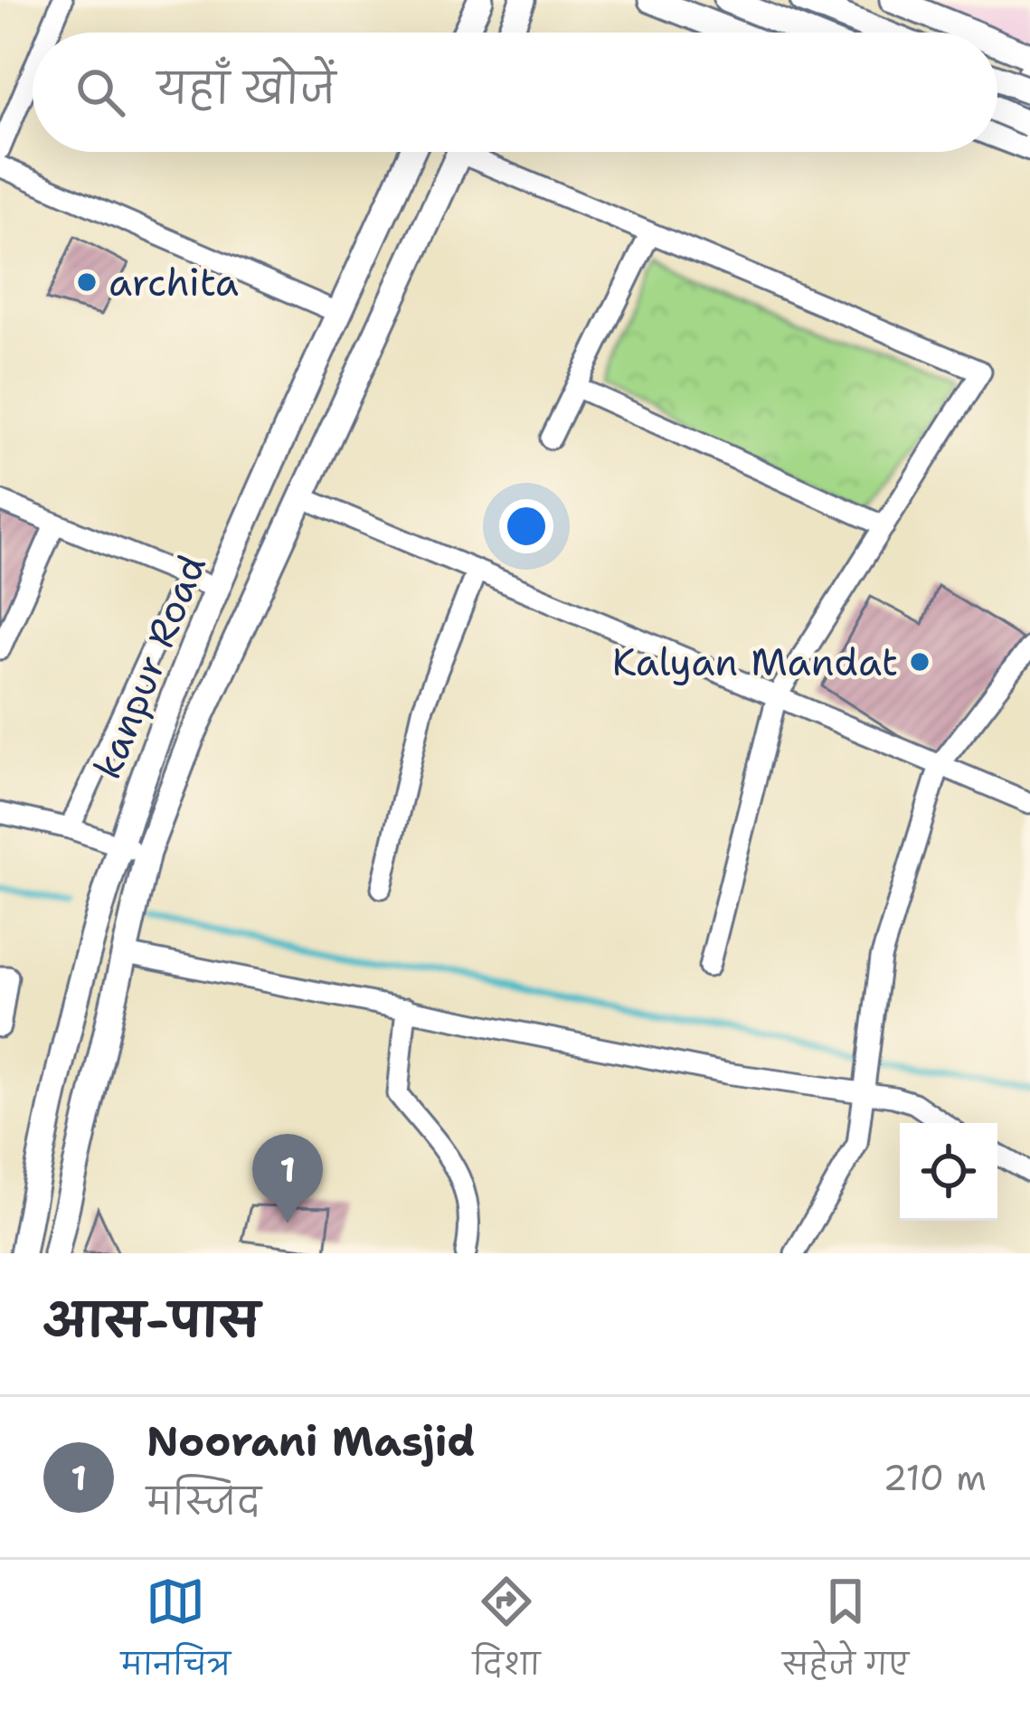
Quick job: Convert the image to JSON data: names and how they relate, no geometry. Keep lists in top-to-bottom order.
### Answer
{
  "streets": {
    "street": ["kanpur Road"]
  },
  "places": ["archita", "Kalyan Mandat"],
  "page": {
    "search": "यहाँ खोजें",
    "pins": "1",
    "heading": "आस-पास",
    "list": [
      {
        "mark": "1",
        "name": "Noorani Masjid",
        "note": "मस्जिद",
        "value": "210 m"
      }
    ],
    "nav": ["मानचित्र", "दिशा", "सहेजे गए"]
  }
}
